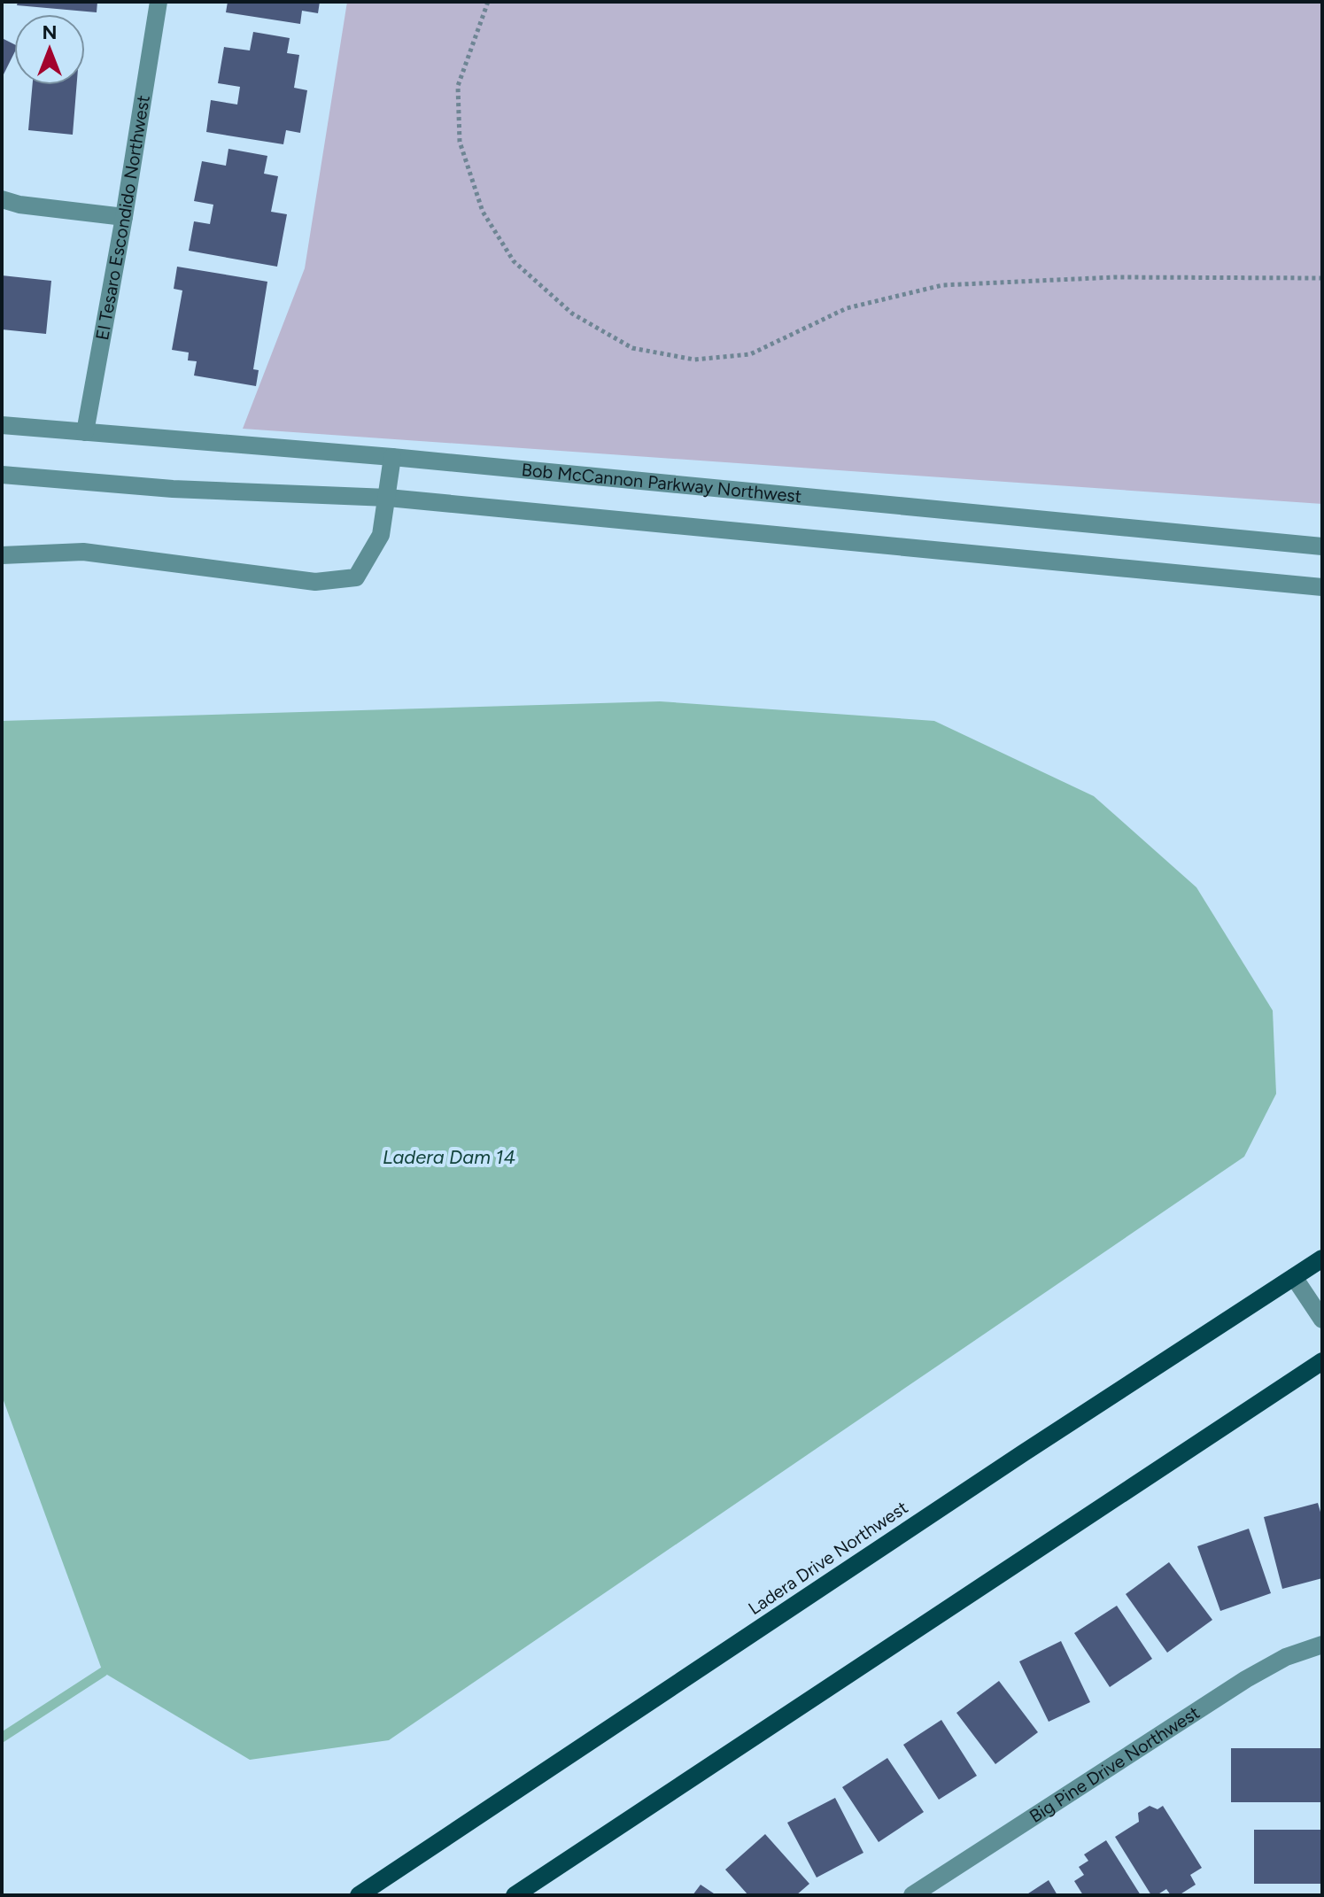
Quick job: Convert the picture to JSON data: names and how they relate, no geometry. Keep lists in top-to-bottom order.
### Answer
{
  "streets": {
    "main road": ["Ladera Drive Northwest"],
    "street": ["El Tesaro Escondido Northwest", "Bob McCannon Parkway Northwest", "Big Pine Drive Northwest"]
  },
  "crossings": [
    ["El Tesaro Escondido Northwest", "Bob McCannon Parkway Northwest"]
  ],
  "water": ["Ladera Dam 14"],
  "north": "top"
}
